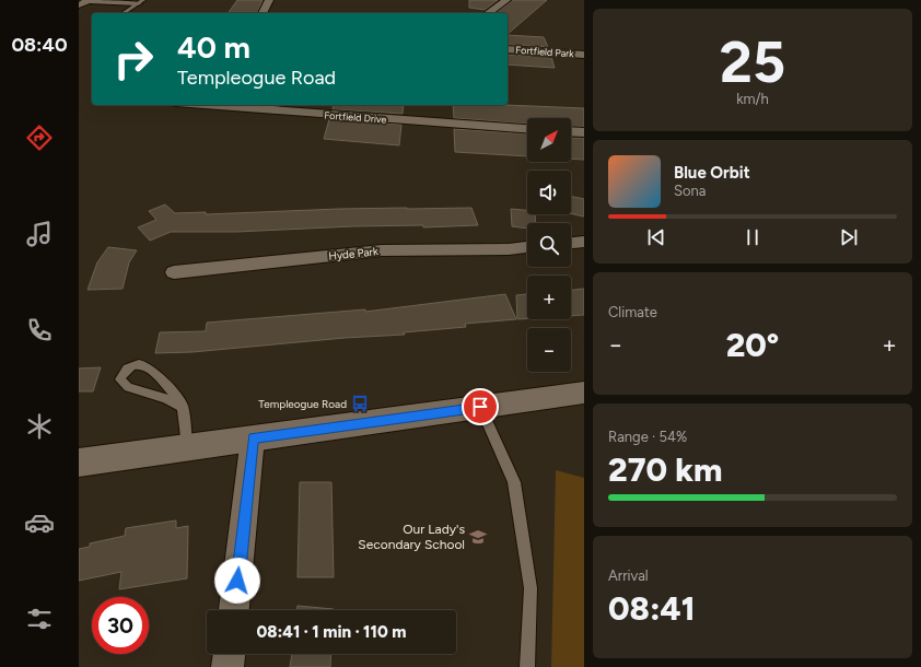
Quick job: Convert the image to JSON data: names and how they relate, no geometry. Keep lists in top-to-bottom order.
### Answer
{
  "streets": {
    "street": ["Fortfield Park", "Fortfield Drive", "Hyde Park"]
  },
  "places": {
    "bus stop": ["Templeogue Road"],
    "school or university": ["Our Lady's Secondary School"]
  },
  "north": "top right",
  "page": {
    "tabs": "08:40",
    "tile": [
      ["25", "km/h"],
      "Climate",
      ["Range · 54%", "270 km"],
      ["Arrival", "08:41"]
    ],
    "turn": ["40 m", "Templeogue Road"],
    "map_buttons": ["+", "−"],
    "song": ["Blue Orbit", "Sona"],
    "heat": ["−", "20°", "+"],
    "limit": "30",
    "trip": "08:41 · 1 min · 110 m"
  }
}
